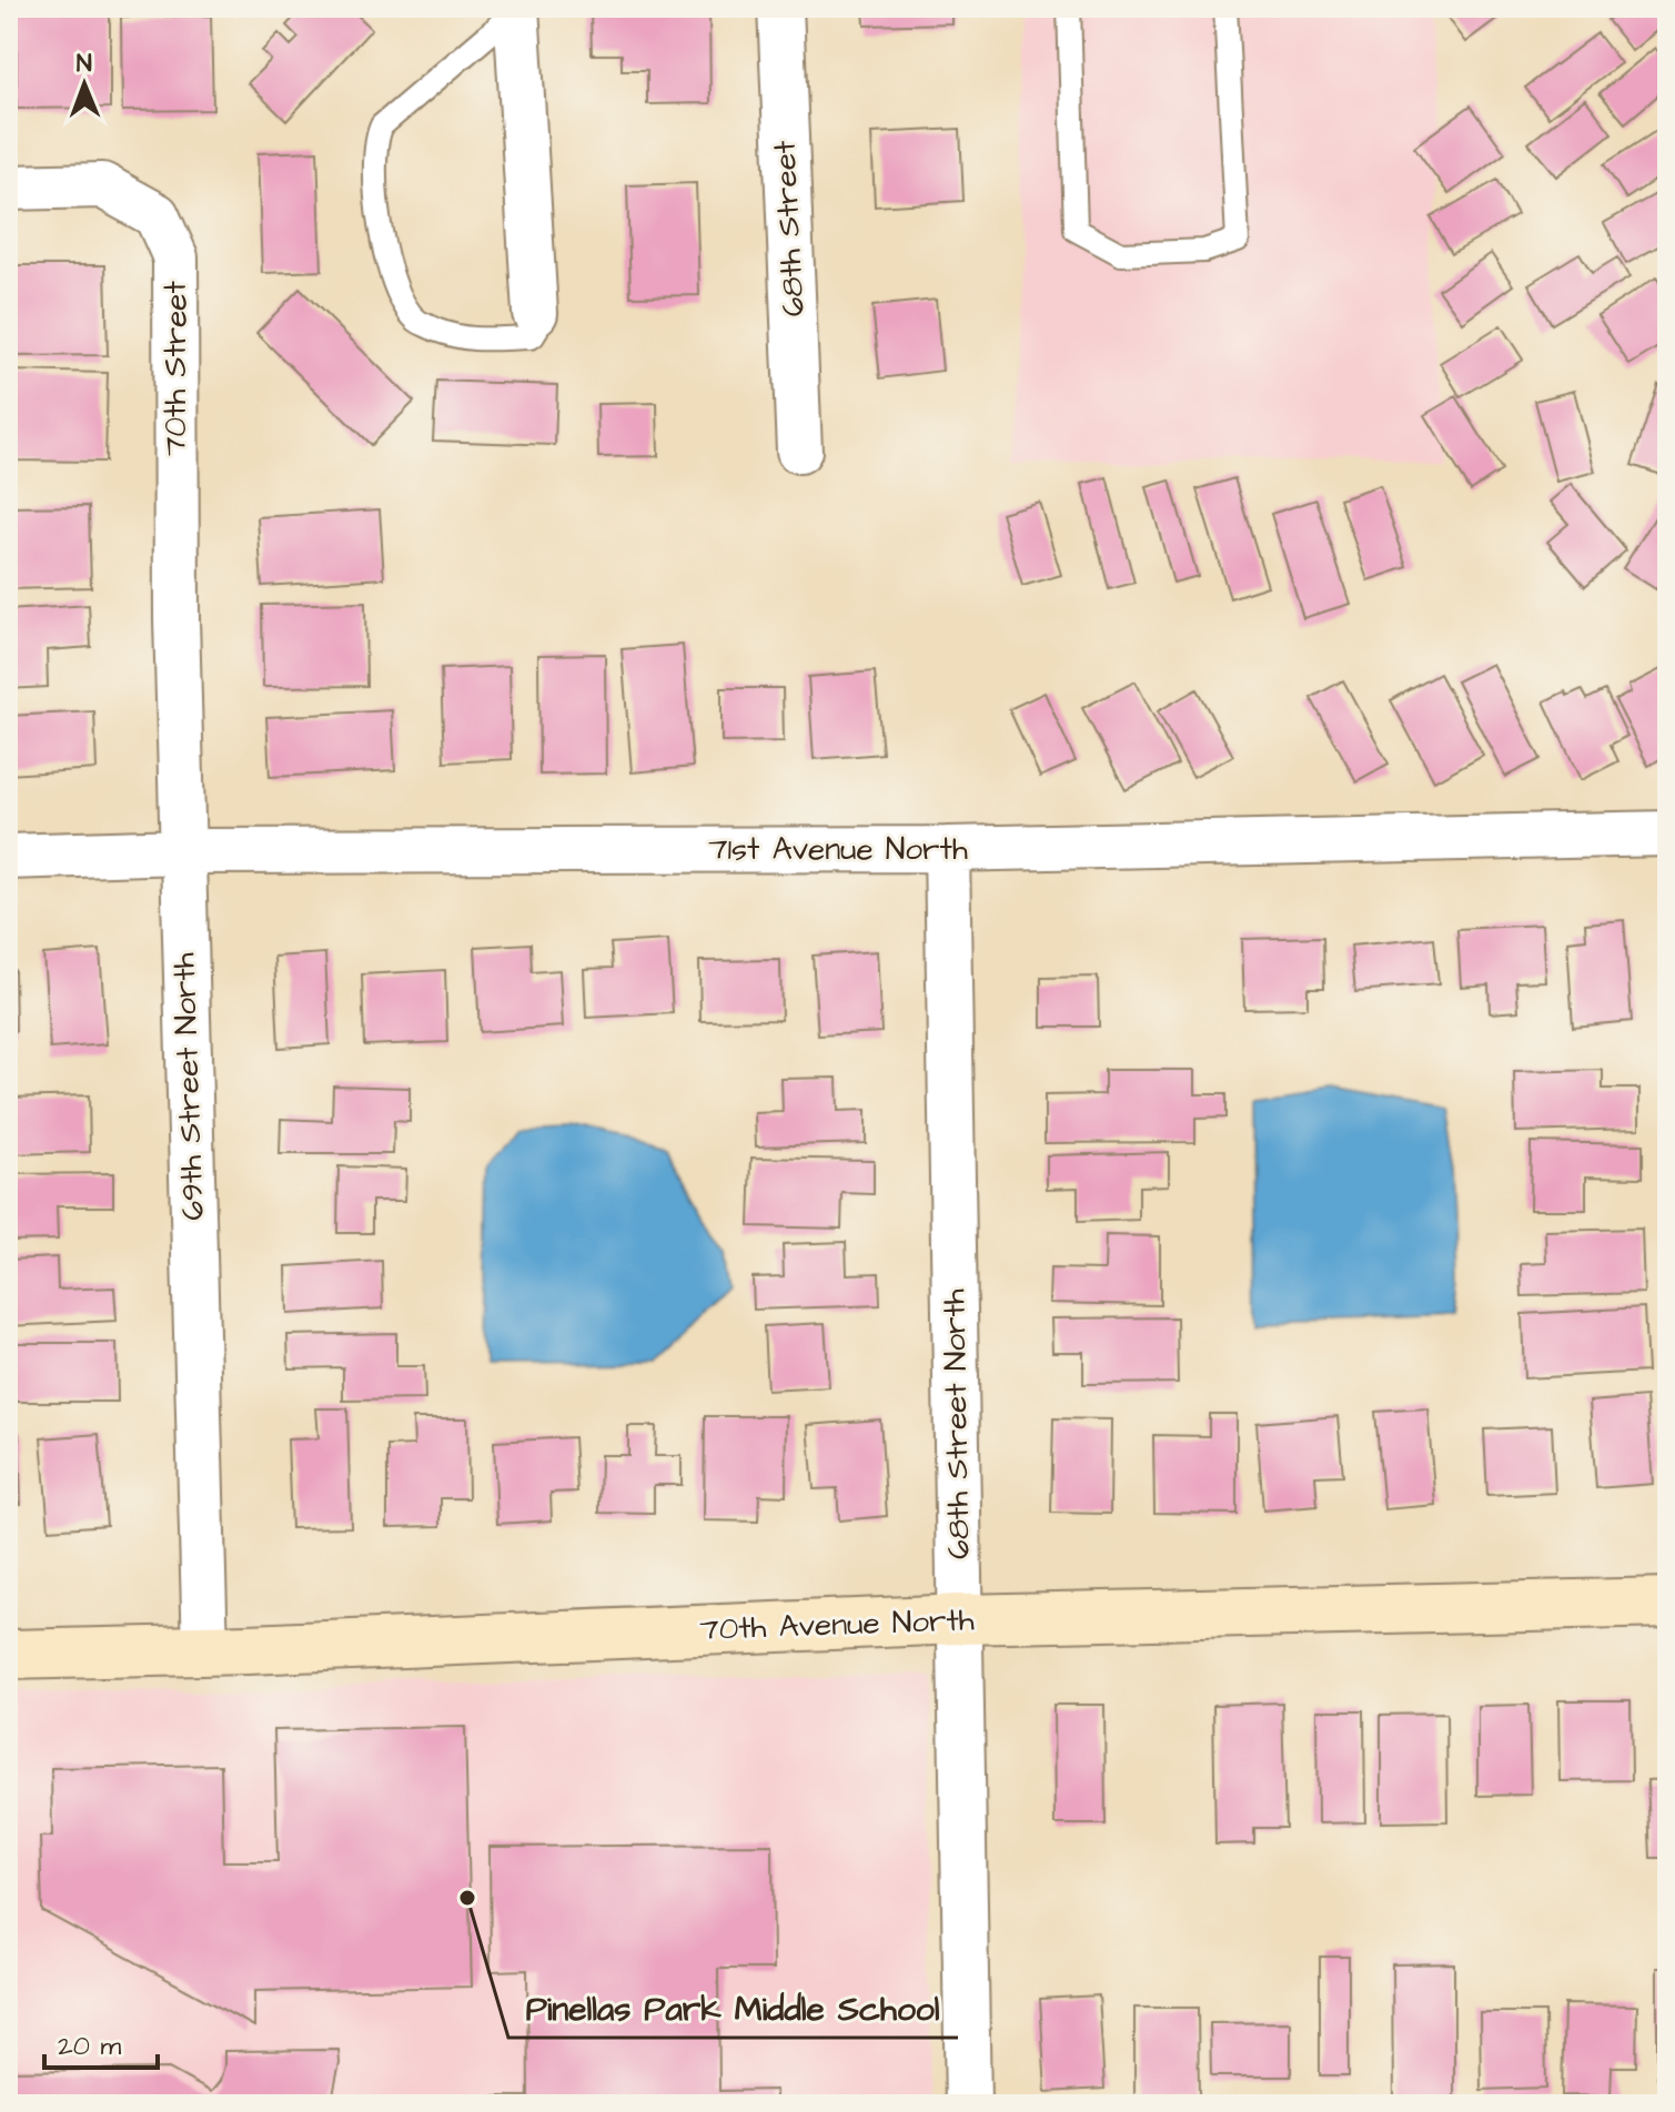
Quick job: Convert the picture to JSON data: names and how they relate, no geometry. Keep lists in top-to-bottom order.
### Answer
{
  "streets": {
    "street": [
      "68th Street",
      "70th Street",
      "71st Avenue North",
      "69th Street North",
      "68th Street North",
      "70th Avenue North"
    ]
  },
  "crossings": [
    ["70th Street", "69th Street North"],
    ["71st Avenue North", "69th Street North"],
    ["71st Avenue North", "68th Street North"],
    ["69th Street North", "70th Avenue North"],
    ["68th Street North", "70th Avenue North"]
  ],
  "places": ["Pinellas Park Middle School"],
  "scale_bar": "20 m",
  "north": "top"
}
